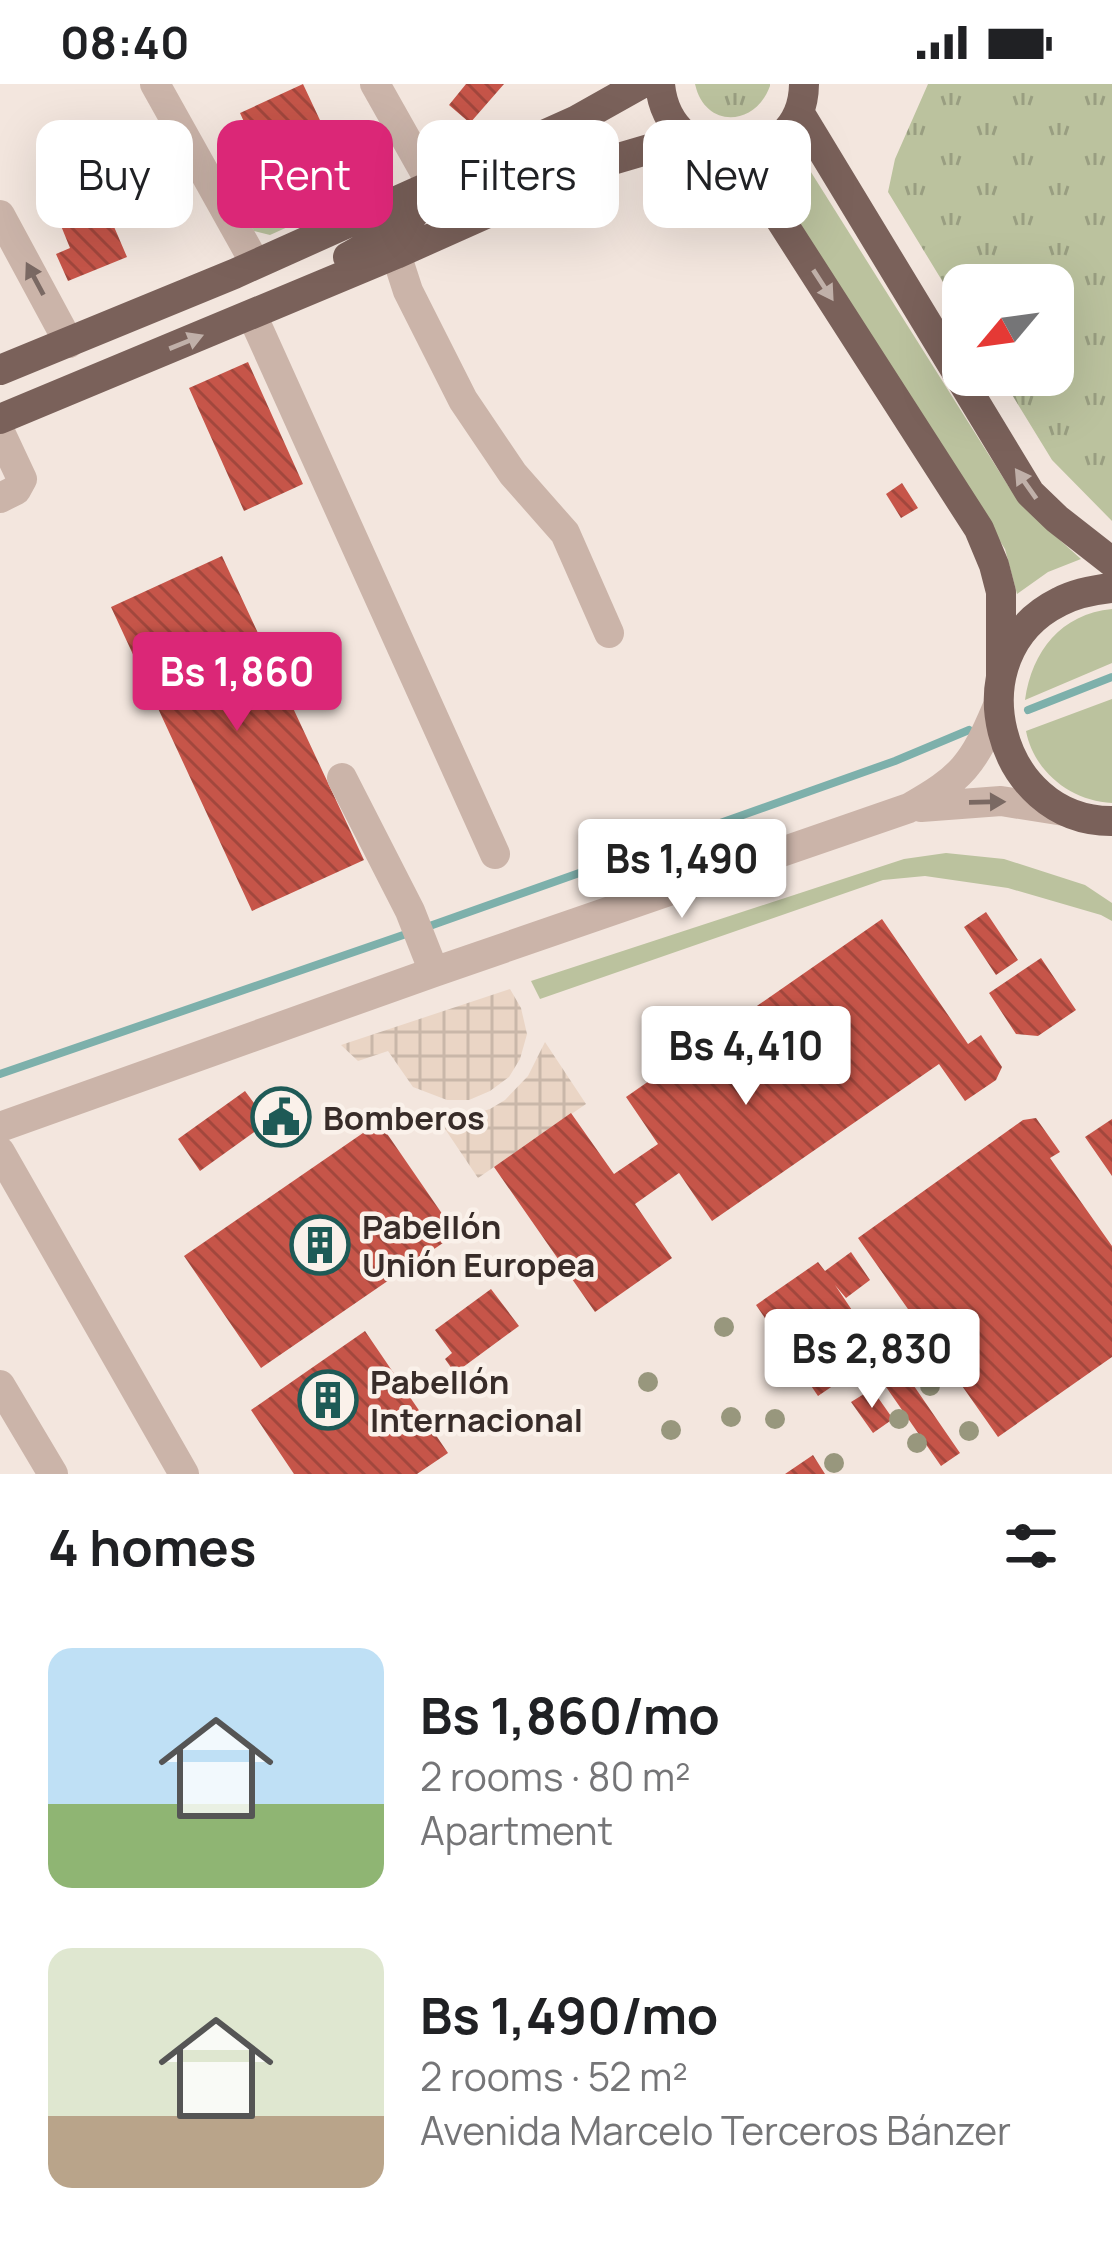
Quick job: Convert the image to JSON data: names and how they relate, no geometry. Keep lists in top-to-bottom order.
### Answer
{
  "places": {
    "public building": ["Bomberos"],
    "building": ["Pabellón Unión Europea", "Pabellón Internacional"]
  },
  "north": "bottom left",
  "page": {
    "status": "08:40",
    "chip": [
      "Buy",
      "Rent",
      "Filters",
      "New"
    ],
    "price": [
      "Bs 1,860",
      "Bs 1,490",
      "Bs 4,410",
      "Bs 2,830"
    ],
    "heading": "4 homes",
    "list": [
      {
        "name": "Bs 1,860/mo",
        "note": "2 rooms · 80 m² · Apartment"
      },
      {
        "name": "Bs 1,490/mo",
        "note": "2 rooms · 52 m² · Avenida Marcelo Terceros Bánzer"
      }
    ]
  }
}
